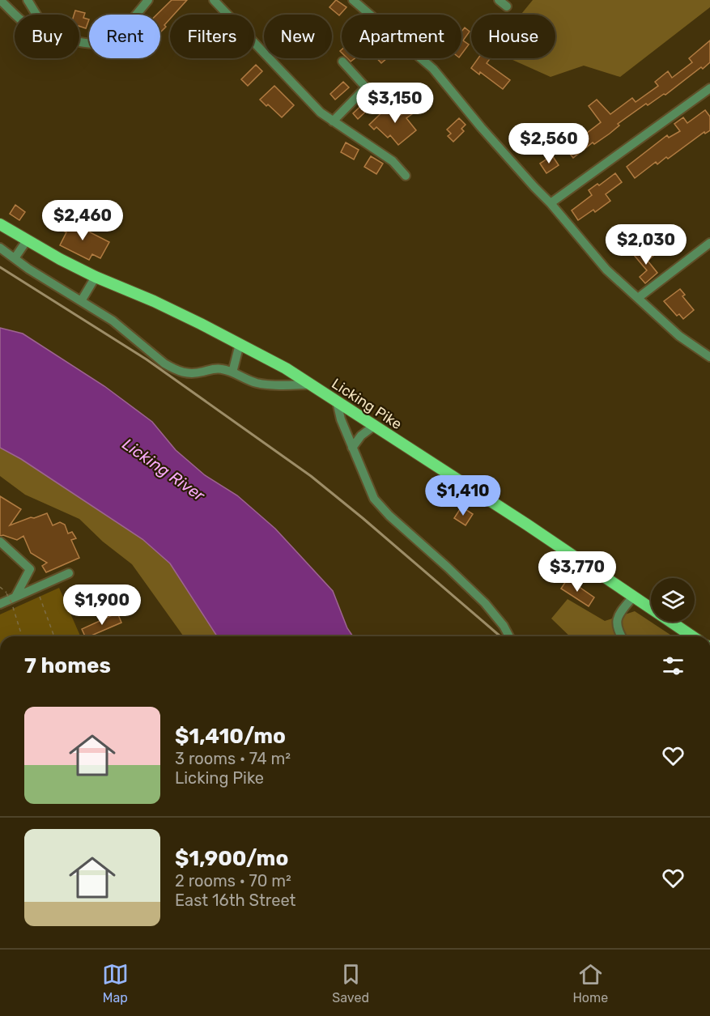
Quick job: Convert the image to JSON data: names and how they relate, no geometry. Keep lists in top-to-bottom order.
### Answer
{
  "streets": {
    "main road": ["Licking Pike"]
  },
  "water": ["Licking River"],
  "page": {
    "chip": [
      "Buy",
      "Rent",
      "Filters",
      "New",
      "Apartment",
      "House"
    ],
    "price": [
      "$3,150",
      "$2,560",
      "$2,460",
      "$2,030",
      "$1,410",
      "$3,770",
      "$1,900"
    ],
    "heading": "7 homes",
    "list": [
      {
        "name": "$1,410/mo",
        "note": "3 rooms · 74 m² · Licking Pike"
      },
      {
        "name": "$1,900/mo",
        "note": "2 rooms · 70 m² · East 16th Street"
      }
    ],
    "tabs": ["Map", "Saved", "Home"]
  }
}
